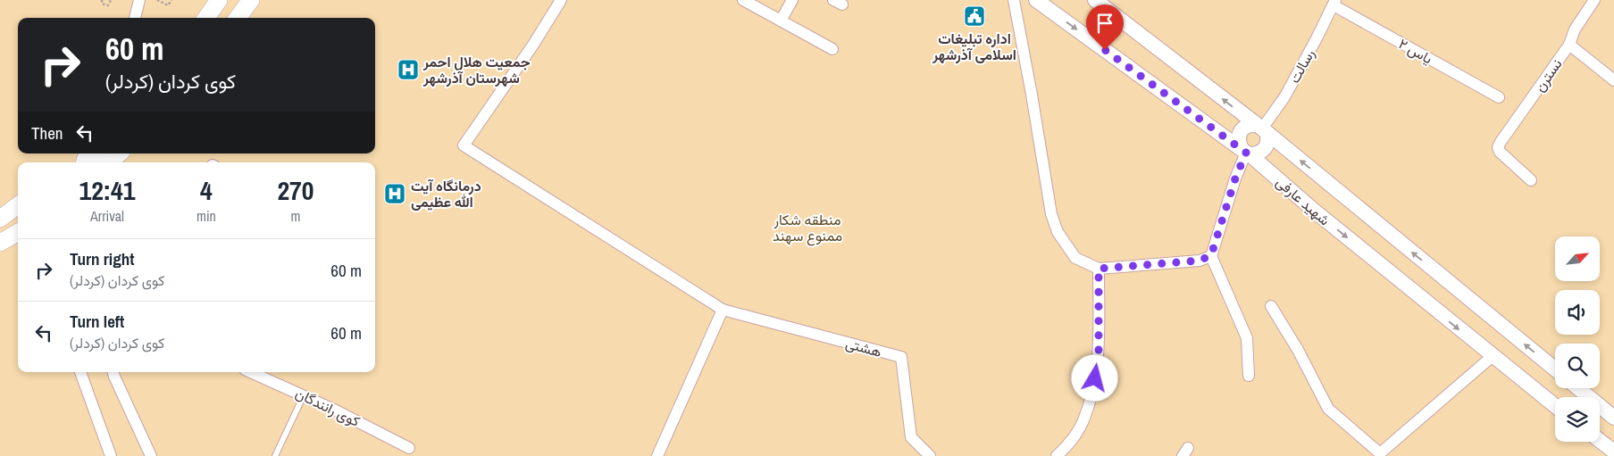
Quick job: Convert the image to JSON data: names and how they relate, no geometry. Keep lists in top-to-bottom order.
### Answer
{
  "streets": {
    "street": [
      "یاس ۲",
      "رسالت",
      "نسترن",
      "شهید عارفی",
      "هشتی",
      "کوی رانندگان"
    ]
  },
  "crossings": [
    ["یاس ۲", "رسالت"],
    ["رسالت", "شهید عارفی"]
  ],
  "parks": ["منطقه شکار ممنوع سهند"],
  "places": {
    "public building": ["اداره تبلیغات اسلامی آذرشهر"],
    "hospital": ["جمعیت هلال احمر شهرستان آذرشهر", "درمانگاه آیت الله عظیمی"]
  },
  "north": "top right",
  "page": {
    "turn": ["60 m", "کوی کردان (کردلر)"],
    "then": "Then",
    "eta": [
      "12:41",
      "Arrival",
      "4",
      "min",
      "270",
      "m"
    ],
    "list": [
      {
        "name": "Turn right",
        "note": "کوی کردان (کردلر)",
        "value": "60 m"
      },
      {
        "name": "Turn left",
        "note": "کوی کردان (کردلر)",
        "value": "60 m"
      }
    ]
  }
}
